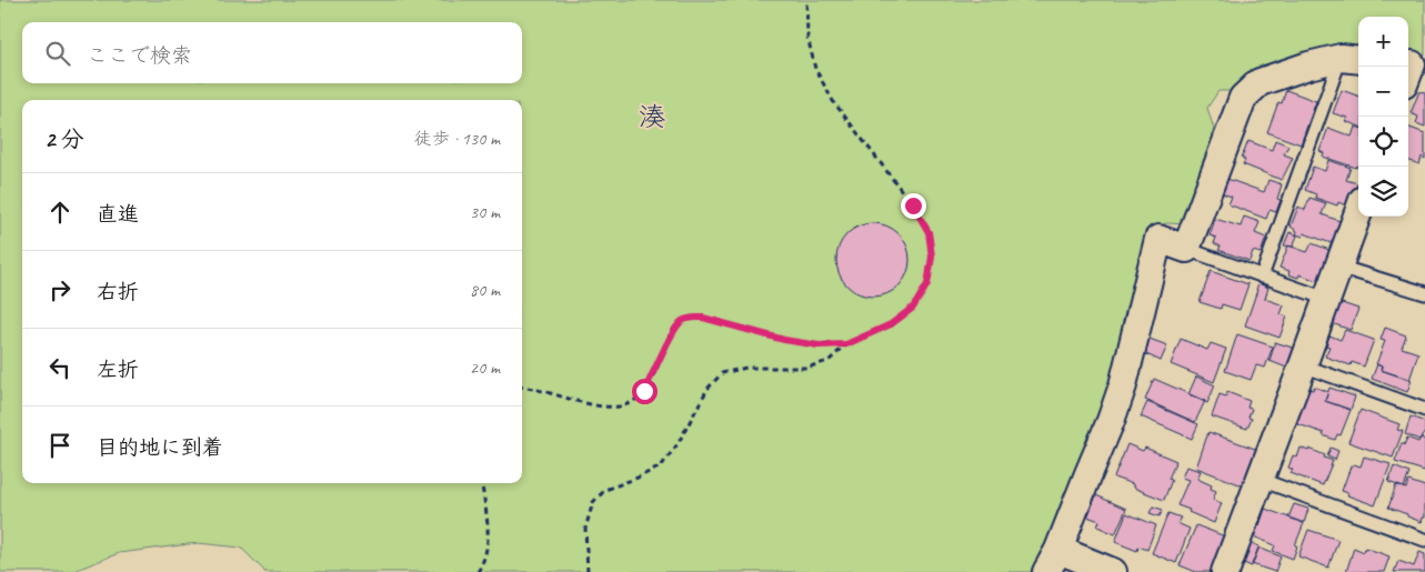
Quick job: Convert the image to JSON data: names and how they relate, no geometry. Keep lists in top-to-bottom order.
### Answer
{
  "districts": ["湊"],
  "page": {
    "map_buttons": ["+", "−"],
    "search": "ここで検索",
    "heading": ["2 分", "徒歩 · 130 m"],
    "list": [
      ["直進", "30 m"],
      ["右折", "80 m"],
      ["左折", "20 m"],
      "目的地に到着"
    ]
  }
}
